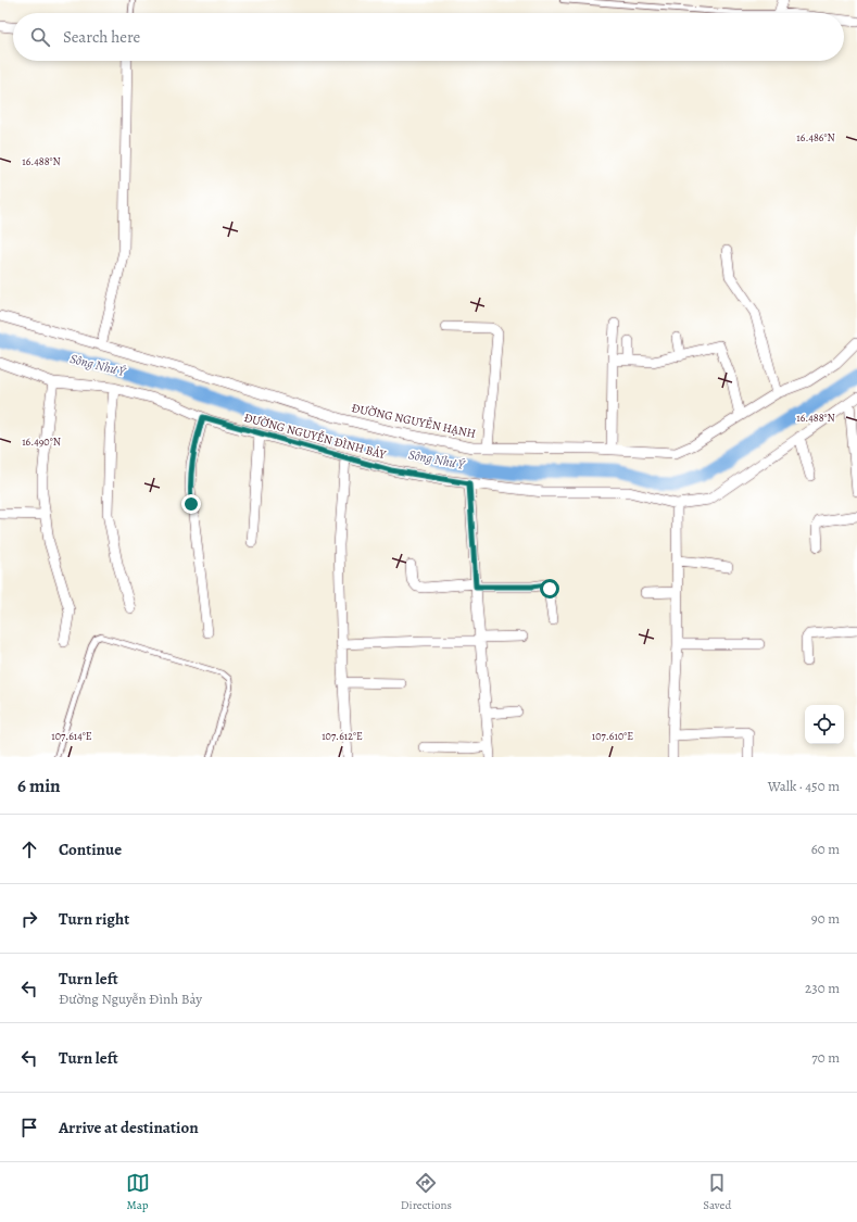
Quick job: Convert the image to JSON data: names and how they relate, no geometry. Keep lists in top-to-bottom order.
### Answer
{
  "streets": {
    "street": ["ĐƯỜNG NGUYỄN HẠNH", "ĐƯỜNG NGUYỄN ĐÌNH BẢY"]
  },
  "water": ["Sông Như Ý"],
  "page": {
    "search": "Search here",
    "heading": ["6 min", "Walk · 450 m"],
    "list": [
      ["Continue", "60 m"],
      ["Turn right", "90 m"],
      ["Turn left", "Đường Nguyễn Đình Bảy", "230 m"],
      ["Turn left", "70 m"],
      "Arrive at destination"
    ],
    "nav": ["Map", "Directions", "Saved"]
  },
  "coordinates": [
    "16.486°N",
    "16.488°N",
    "16.490°N",
    "107.614°E",
    "107.612°E",
    "107.610°E"
  ]
}
